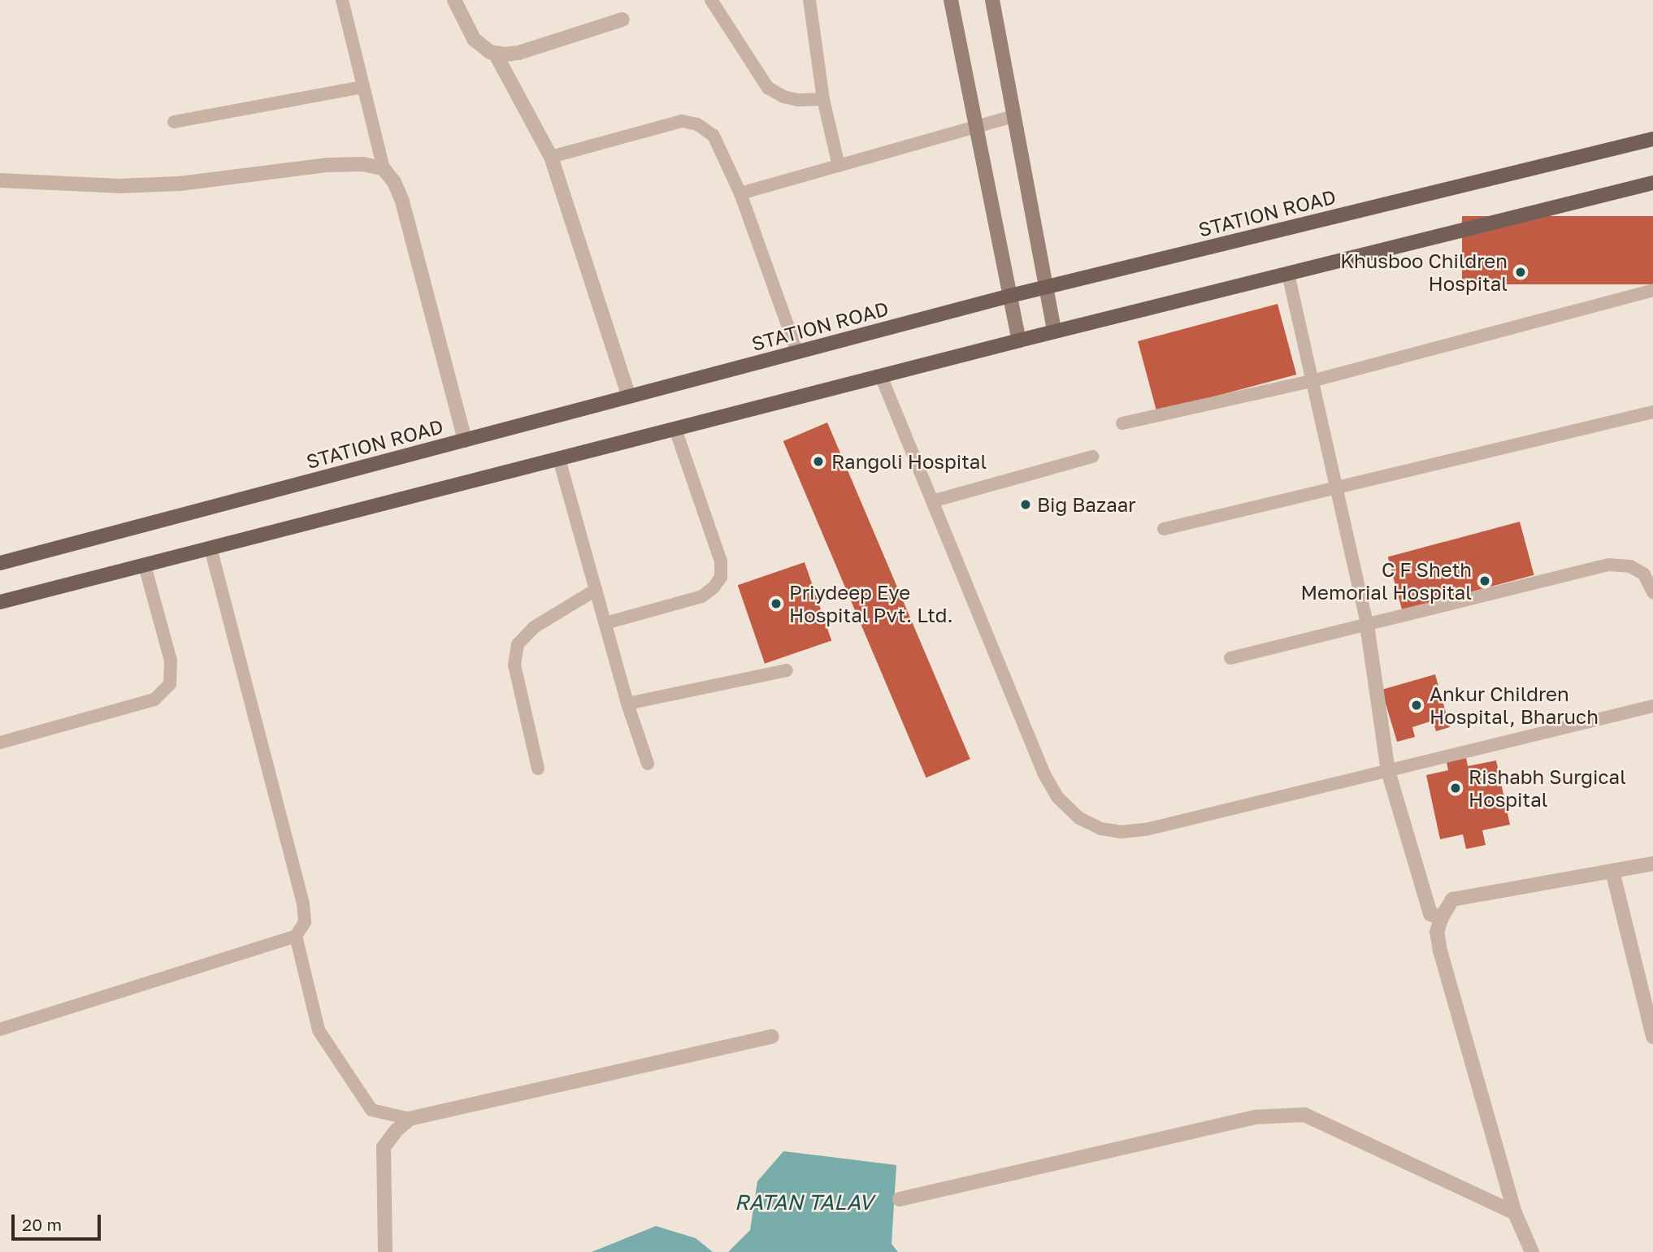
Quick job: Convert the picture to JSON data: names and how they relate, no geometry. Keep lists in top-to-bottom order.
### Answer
{
  "streets": {
    "main road": ["STATION ROAD"]
  },
  "water": ["RATAN TALAV"],
  "places": [
    "Khusboo Children Hospital",
    "Rangoli Hospital",
    "Big Bazaar",
    "C F Sheth Memorial Hospital",
    "Priydeep Eye Hospital Pvt. Ltd.",
    "Ankur Children Hospital, Bharuch",
    "Rishabh Surgical Hospital"
  ],
  "scale_bar": "20 m"
}
